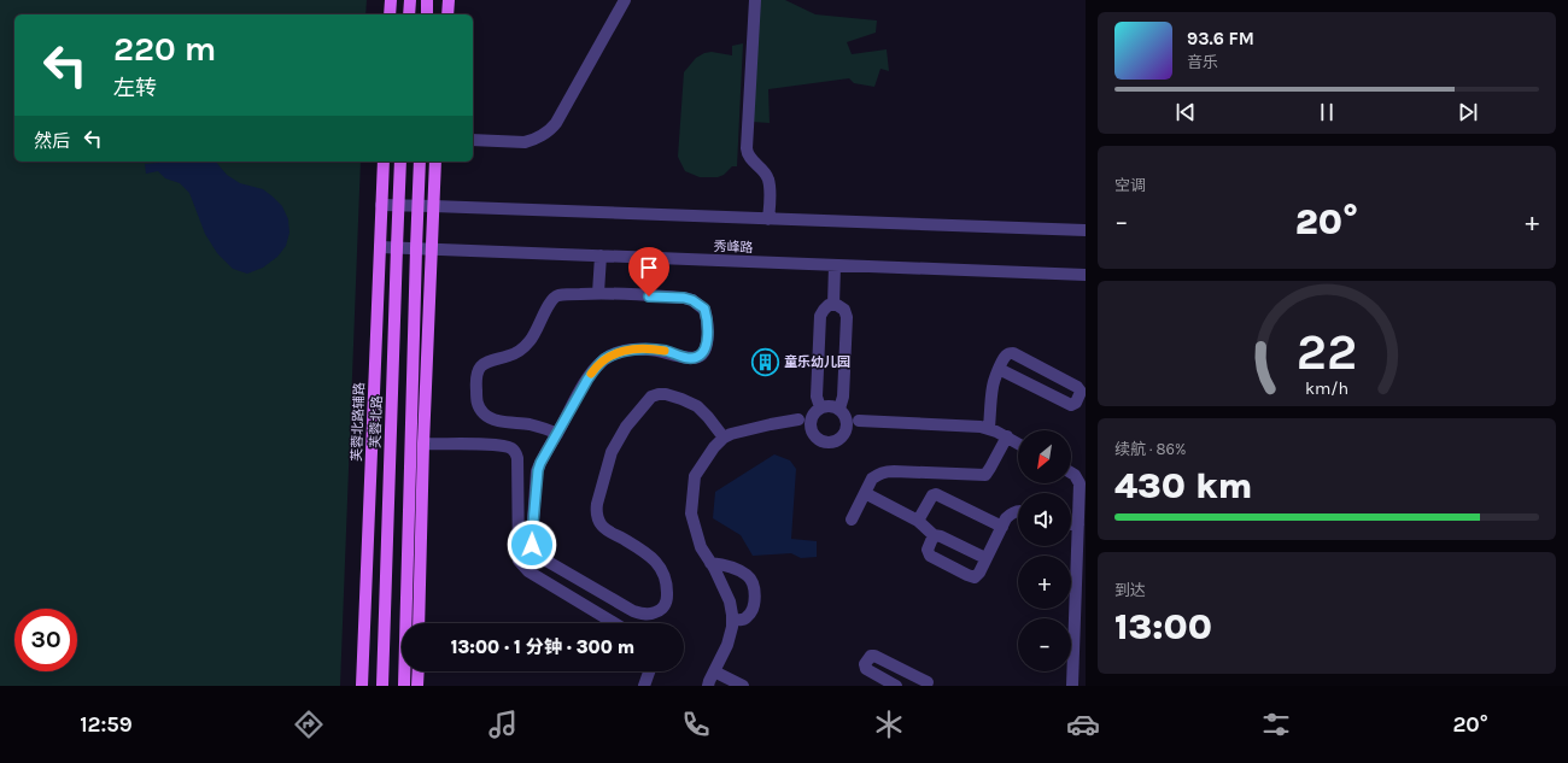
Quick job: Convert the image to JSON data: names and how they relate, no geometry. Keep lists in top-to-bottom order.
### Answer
{
  "streets": {
    "main road": ["芙蓉北路辅路", "芙蓉北路"],
    "street": ["秀峰路"]
  },
  "crossings": [
    ["秀峰路", "芙蓉北路辅路"],
    ["秀峰路", "芙蓉北路"]
  ],
  "places": {
    "building": ["童乐幼儿园"]
  },
  "north": "bottom left",
  "page": {
    "turn": ["220 m", "左转"],
    "song": ["93.6 FM", "音乐"],
    "then": "然后",
    "tile": [
      "空调",
      ["续航 · 86%", "430 km"],
      ["到达", "13:00"]
    ],
    "heat": ["−", "20°", "+"],
    "map_buttons": ["+", "−"],
    "limit": "30",
    "trip": "13:00 · 1 分钟 · 300 m",
    "tabs": ["12:59", "20°"],
    "gauge": ["22", "km/h"]
  }
}
